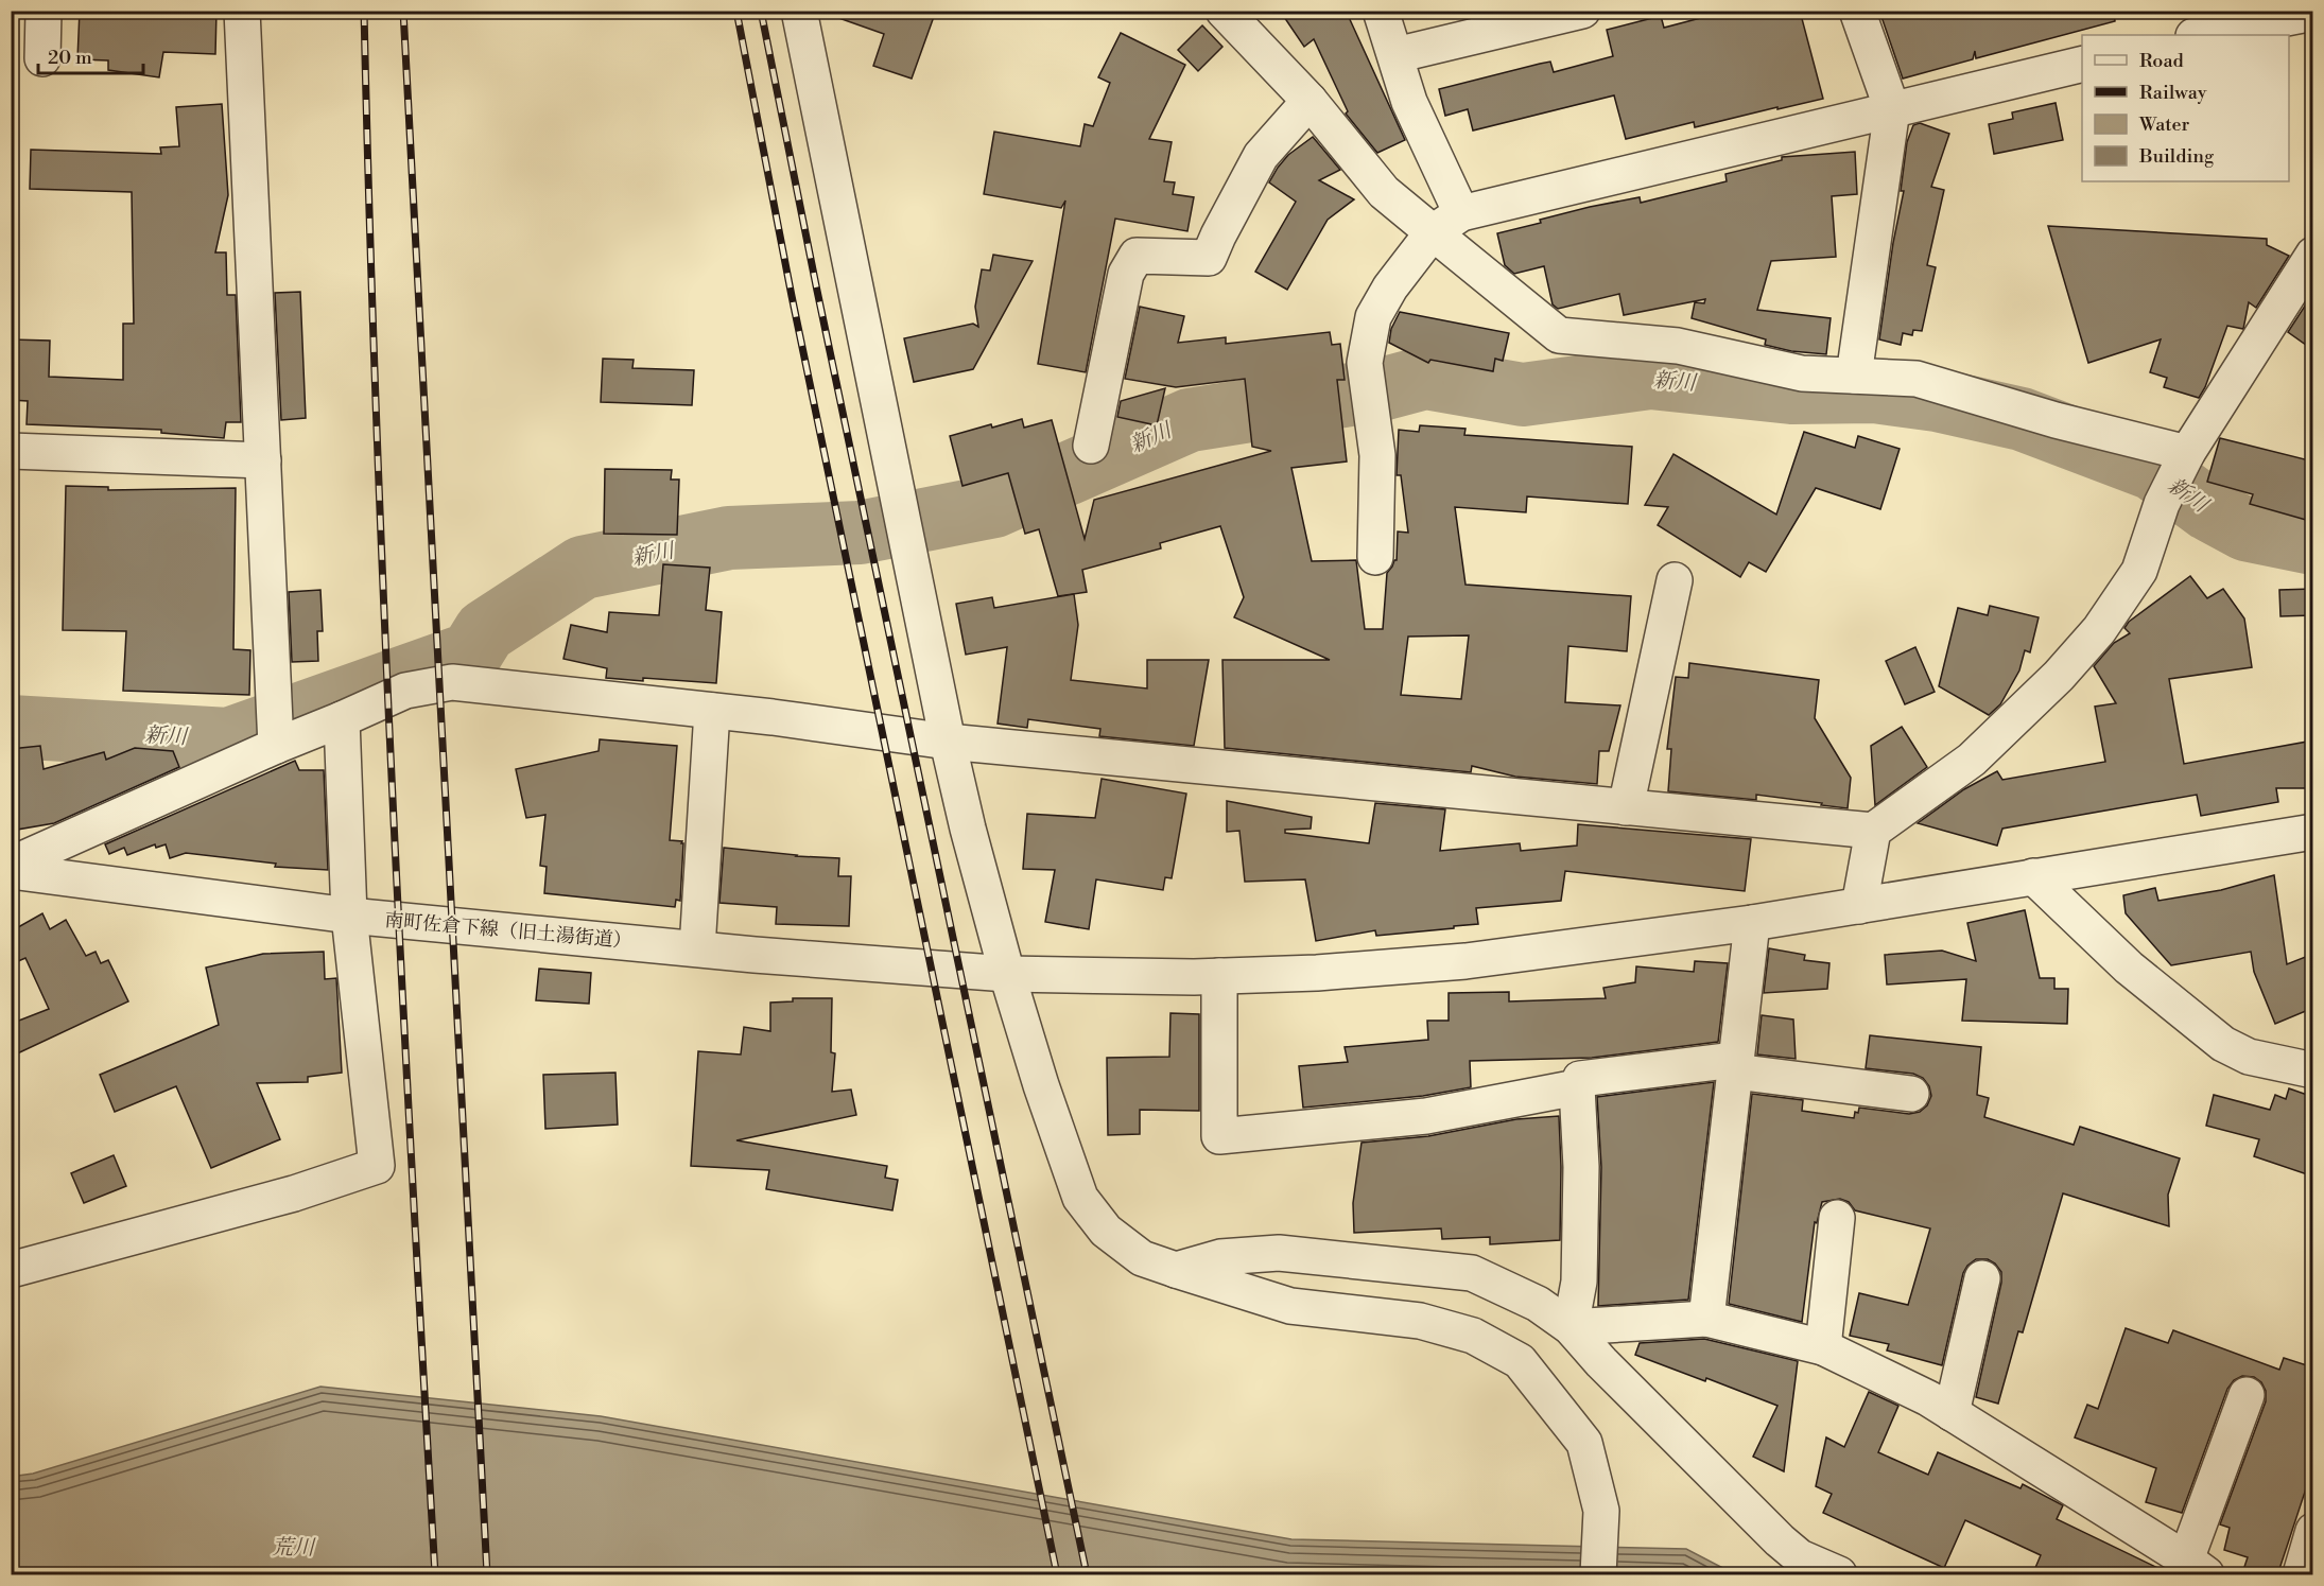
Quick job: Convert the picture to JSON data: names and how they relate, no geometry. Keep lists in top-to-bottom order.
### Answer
{
  "streets": {
    "street": ["南町佐倉下線（旧土湯街道）"]
  },
  "water": ["新川", "荒川"],
  "legend": [
    "Road",
    "Railway",
    "Water",
    "Building"
  ],
  "scale_bar": "20 m"
}
